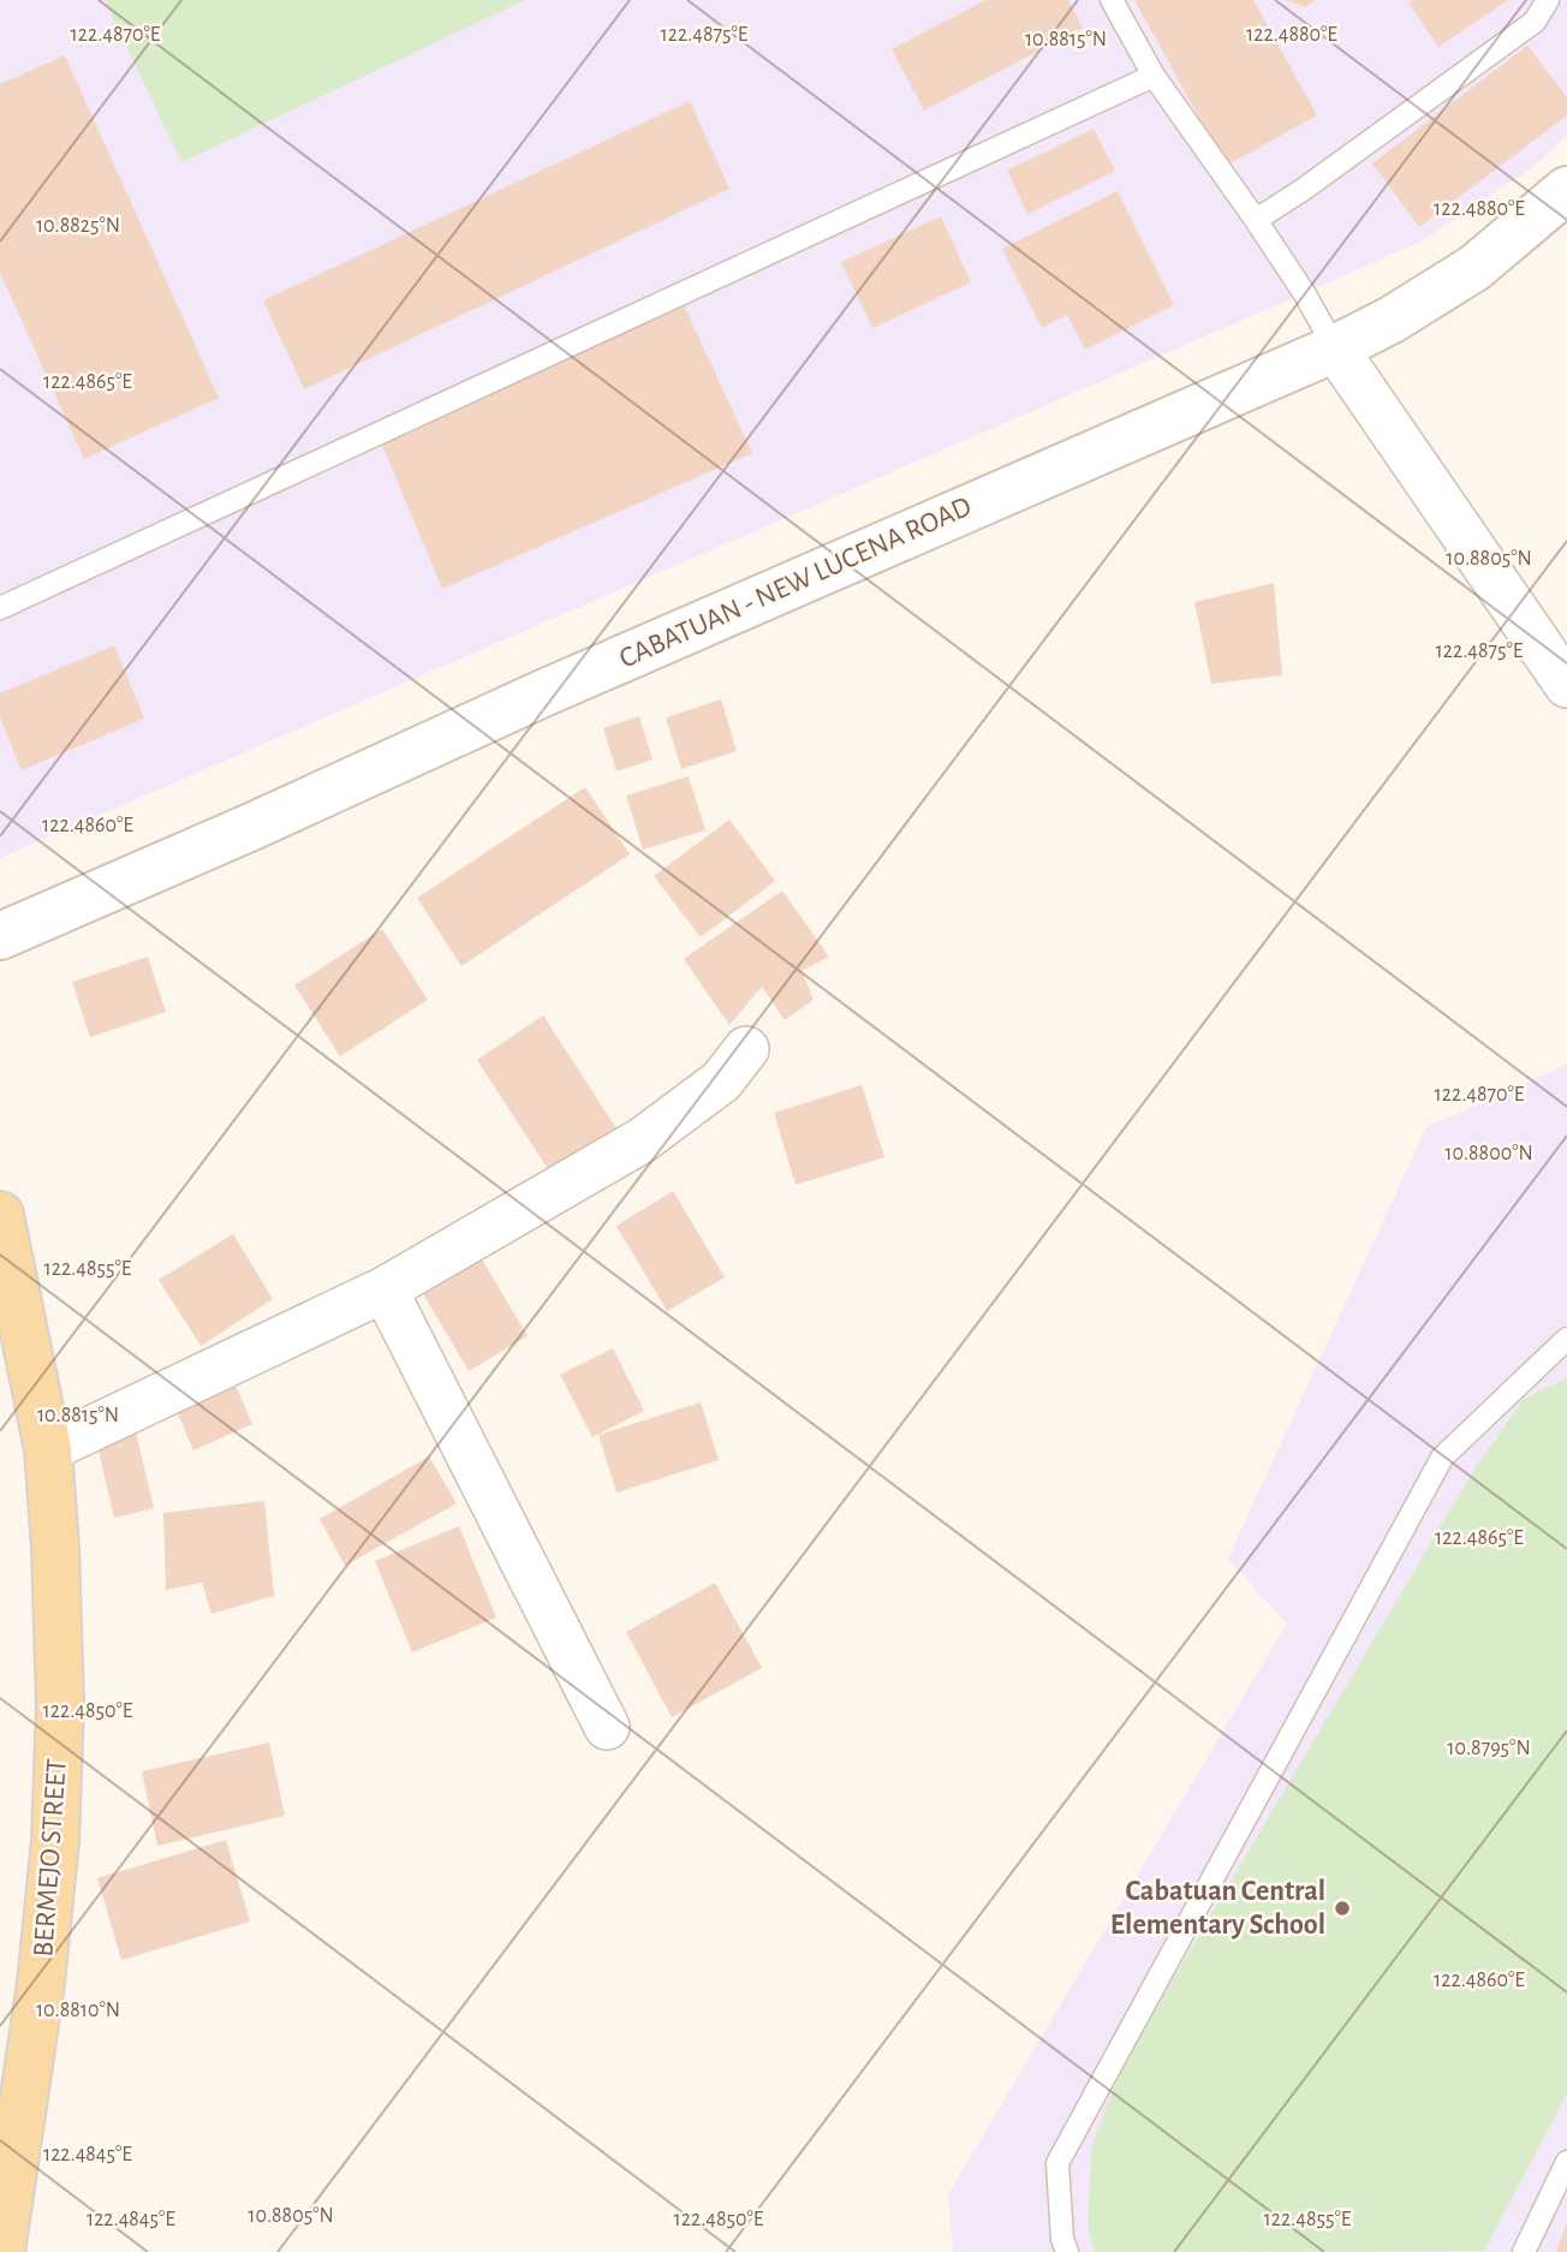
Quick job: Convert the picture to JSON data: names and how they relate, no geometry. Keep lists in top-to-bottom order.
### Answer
{
  "streets": {
    "main road": ["CABATUAN - NEW LUCENA ROAD", "BERMEJO STREET"]
  },
  "places": ["Cabatuan Central Elementary School"],
  "coordinates": [
    "122.4870°E",
    "122.4875°E",
    "122.4880°E",
    "10.8815°N",
    "10.8825°N",
    "122.4865°E",
    "10.8805°N",
    "122.4860°E",
    "10.8800°N",
    "122.4855°E",
    "122.4850°E",
    "10.8795°N",
    "10.8810°N",
    "122.4845°E"
  ]
}
